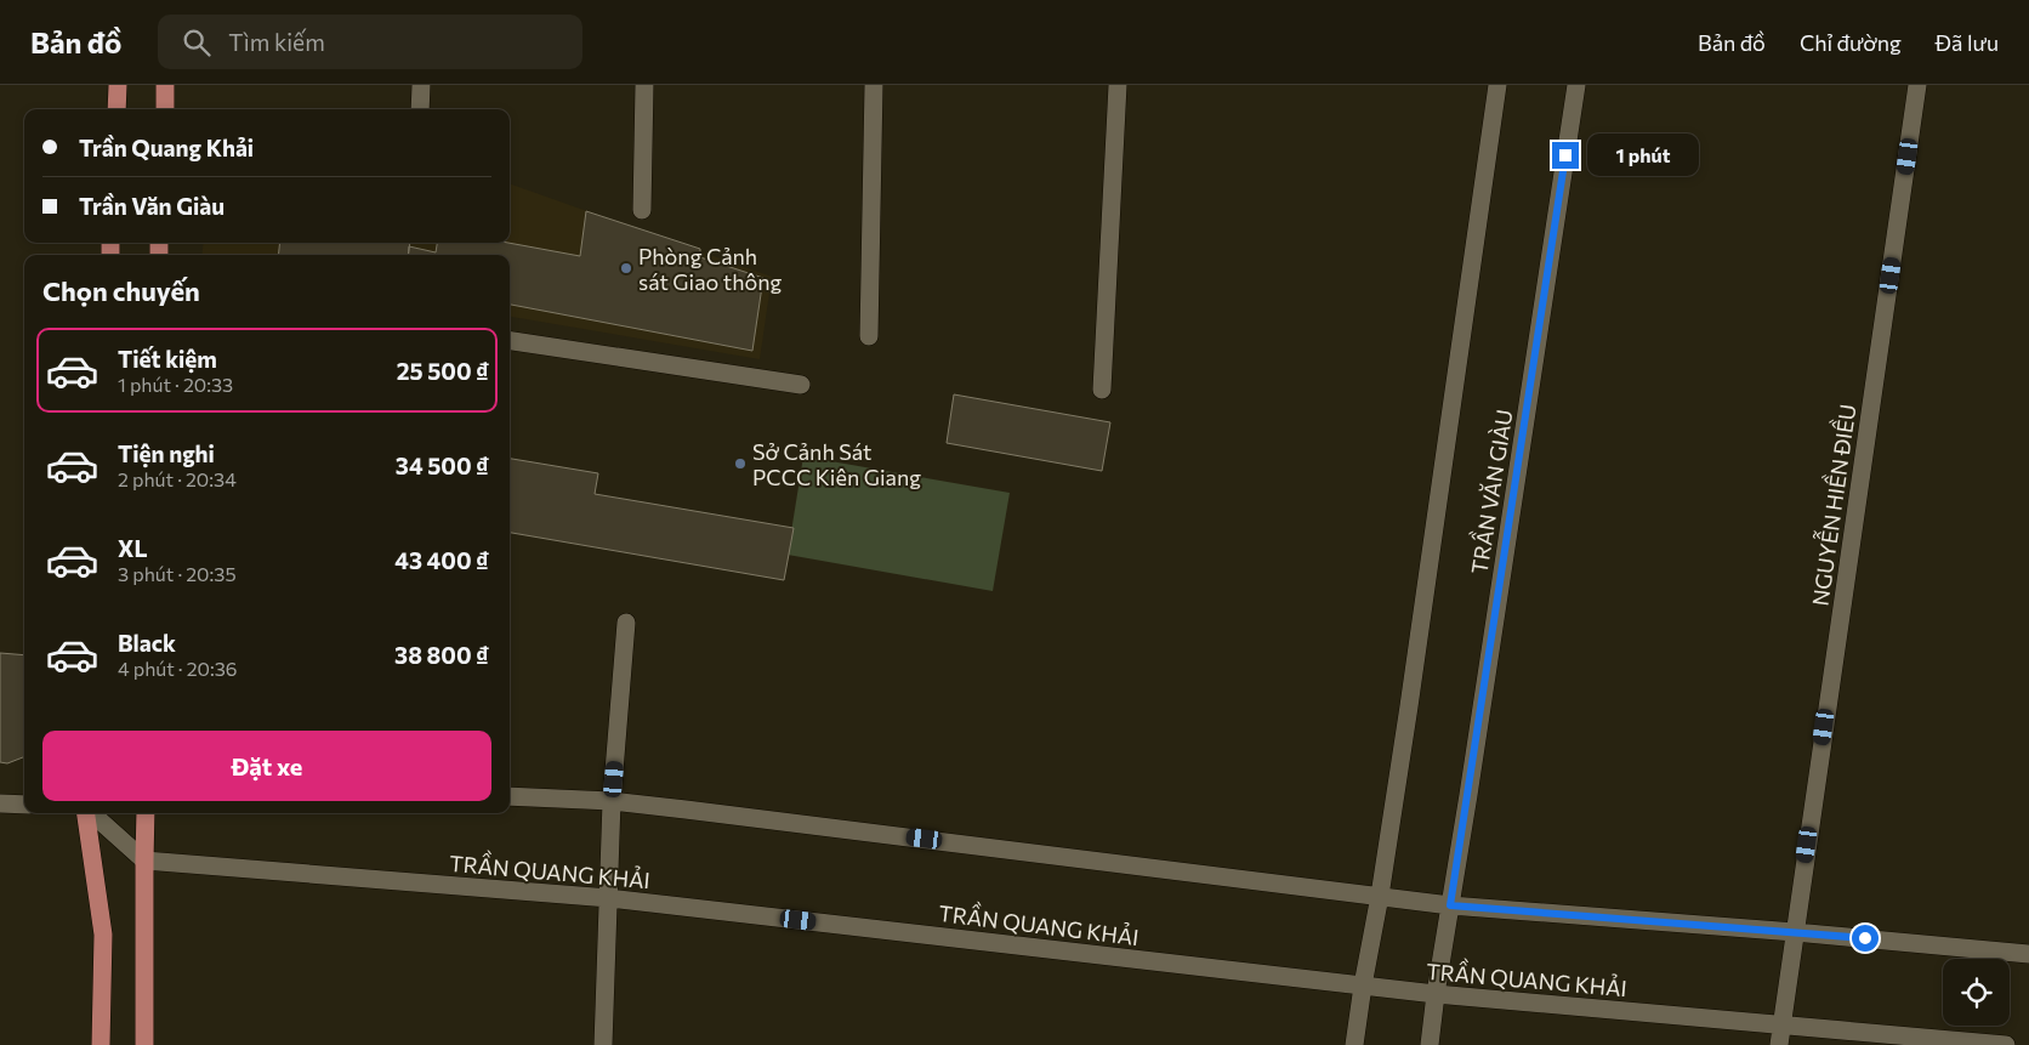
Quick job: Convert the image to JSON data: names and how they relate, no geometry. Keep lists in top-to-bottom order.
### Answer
{
  "streets": {
    "street": ["TRẦN VĂN GIÀU", "NGUYỄN HIỀN ĐIỀU", "TRẦN QUANG KHẢI"]
  },
  "crossings": [
    ["TRẦN VĂN GIÀU", "TRẦN QUANG KHẢI"],
    ["NGUYỄN HIỀN ĐIỀU", "TRẦN QUANG KHẢI"]
  ],
  "places": ["Phòng Cảnh sát Giao thông", "Sở Cảnh Sát PCCC Kiên Giang"],
  "page": {
    "header": "Bản đồ",
    "search": "Tìm kiếm",
    "nav": ["Bản đồ", "Chỉ đường", "Đã lưu"],
    "banner": ["Trần Quang Khải", "Trần Văn Giàu"],
    "bubble": "1 phút",
    "heading": "Chọn chuyến",
    "list": [
      {
        "name": "Tiết kiệm",
        "note": "1 phút · 20:33",
        "value": "25 500 ₫"
      },
      {
        "name": "Tiện nghi",
        "note": "2 phút · 20:34",
        "value": "34 500 ₫"
      },
      {
        "name": "XL",
        "note": "3 phút · 20:35",
        "value": "43 400 ₫"
      },
      {
        "name": "Black",
        "note": "4 phút · 20:36",
        "value": "38 800 ₫"
      }
    ],
    "buttons": "Đặt xe"
  }
}
